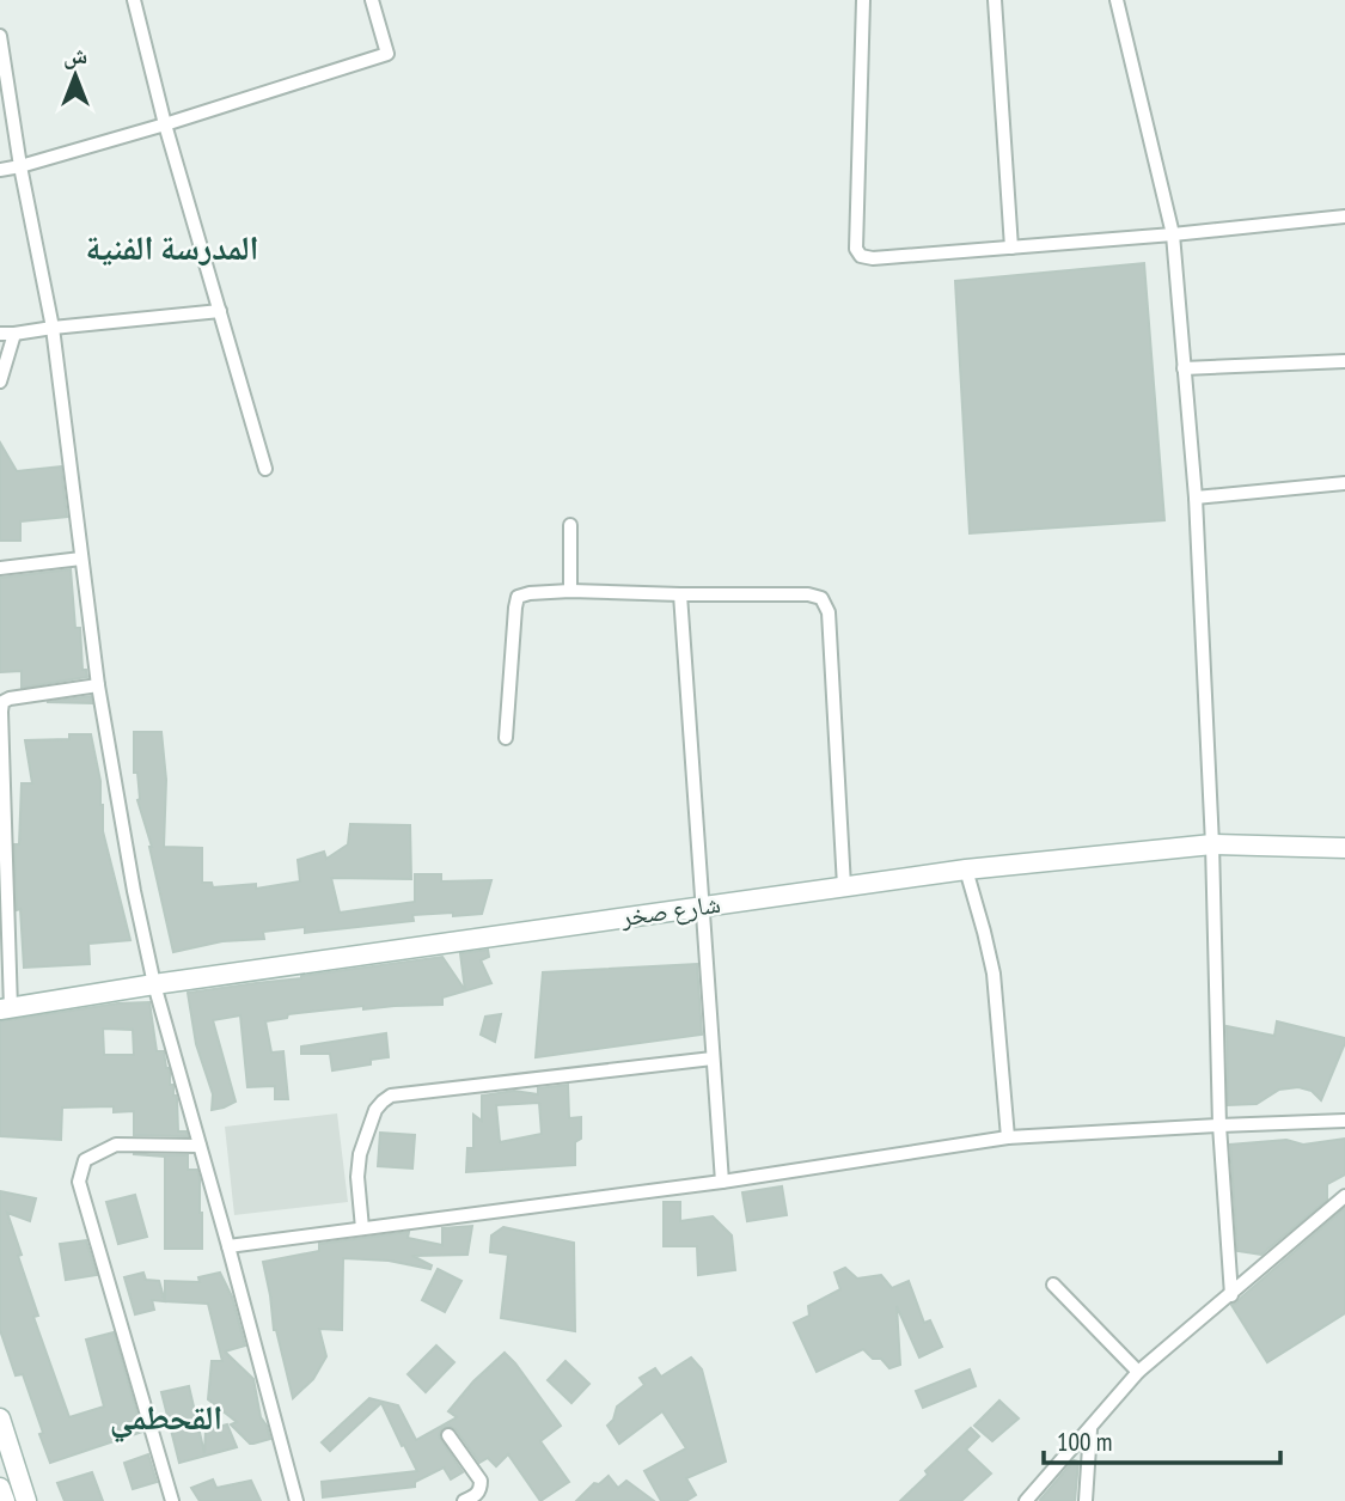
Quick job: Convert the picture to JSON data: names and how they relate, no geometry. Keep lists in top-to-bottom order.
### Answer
{
  "streets": {
    "street": ["شارع صخر"]
  },
  "districts": ["المدرسة الفنية", "القحطمي"],
  "scale_bar": "100 m",
  "north": "top"
}
